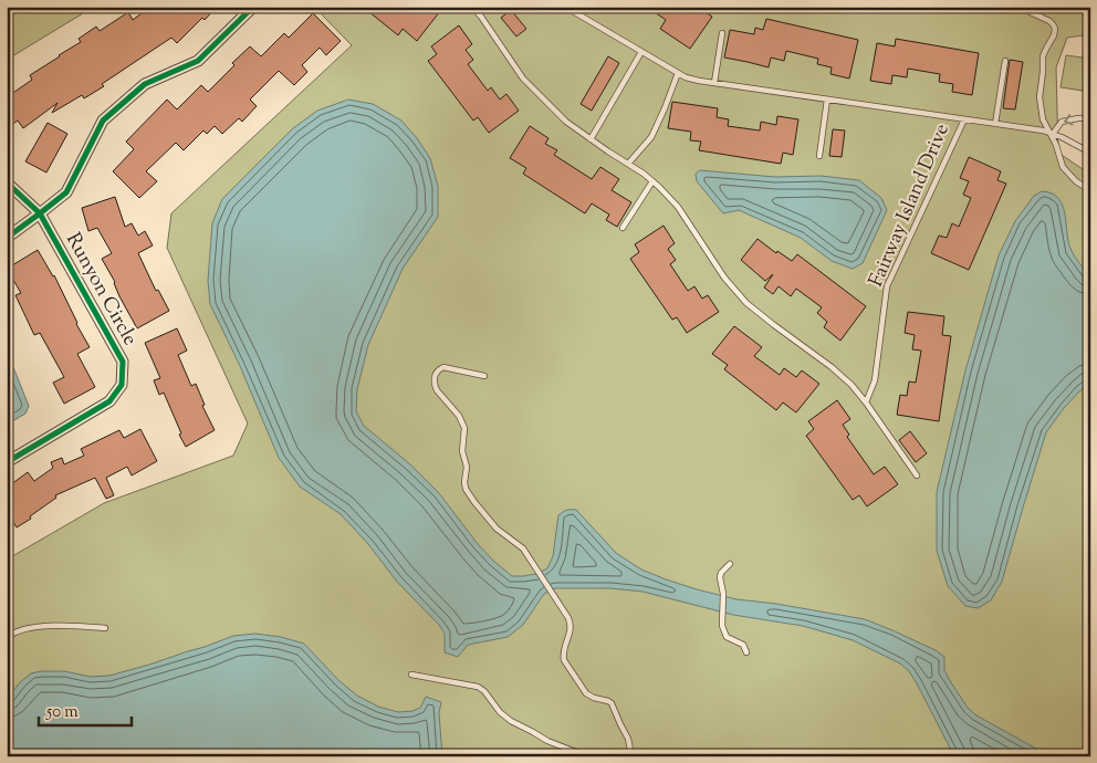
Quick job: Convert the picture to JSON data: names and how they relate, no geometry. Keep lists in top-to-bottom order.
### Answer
{
  "streets": {
    "street": ["Runyon Circle"],
    "lane": ["Fairway Island Drive"]
  },
  "scale_bar": "50 m"
}
